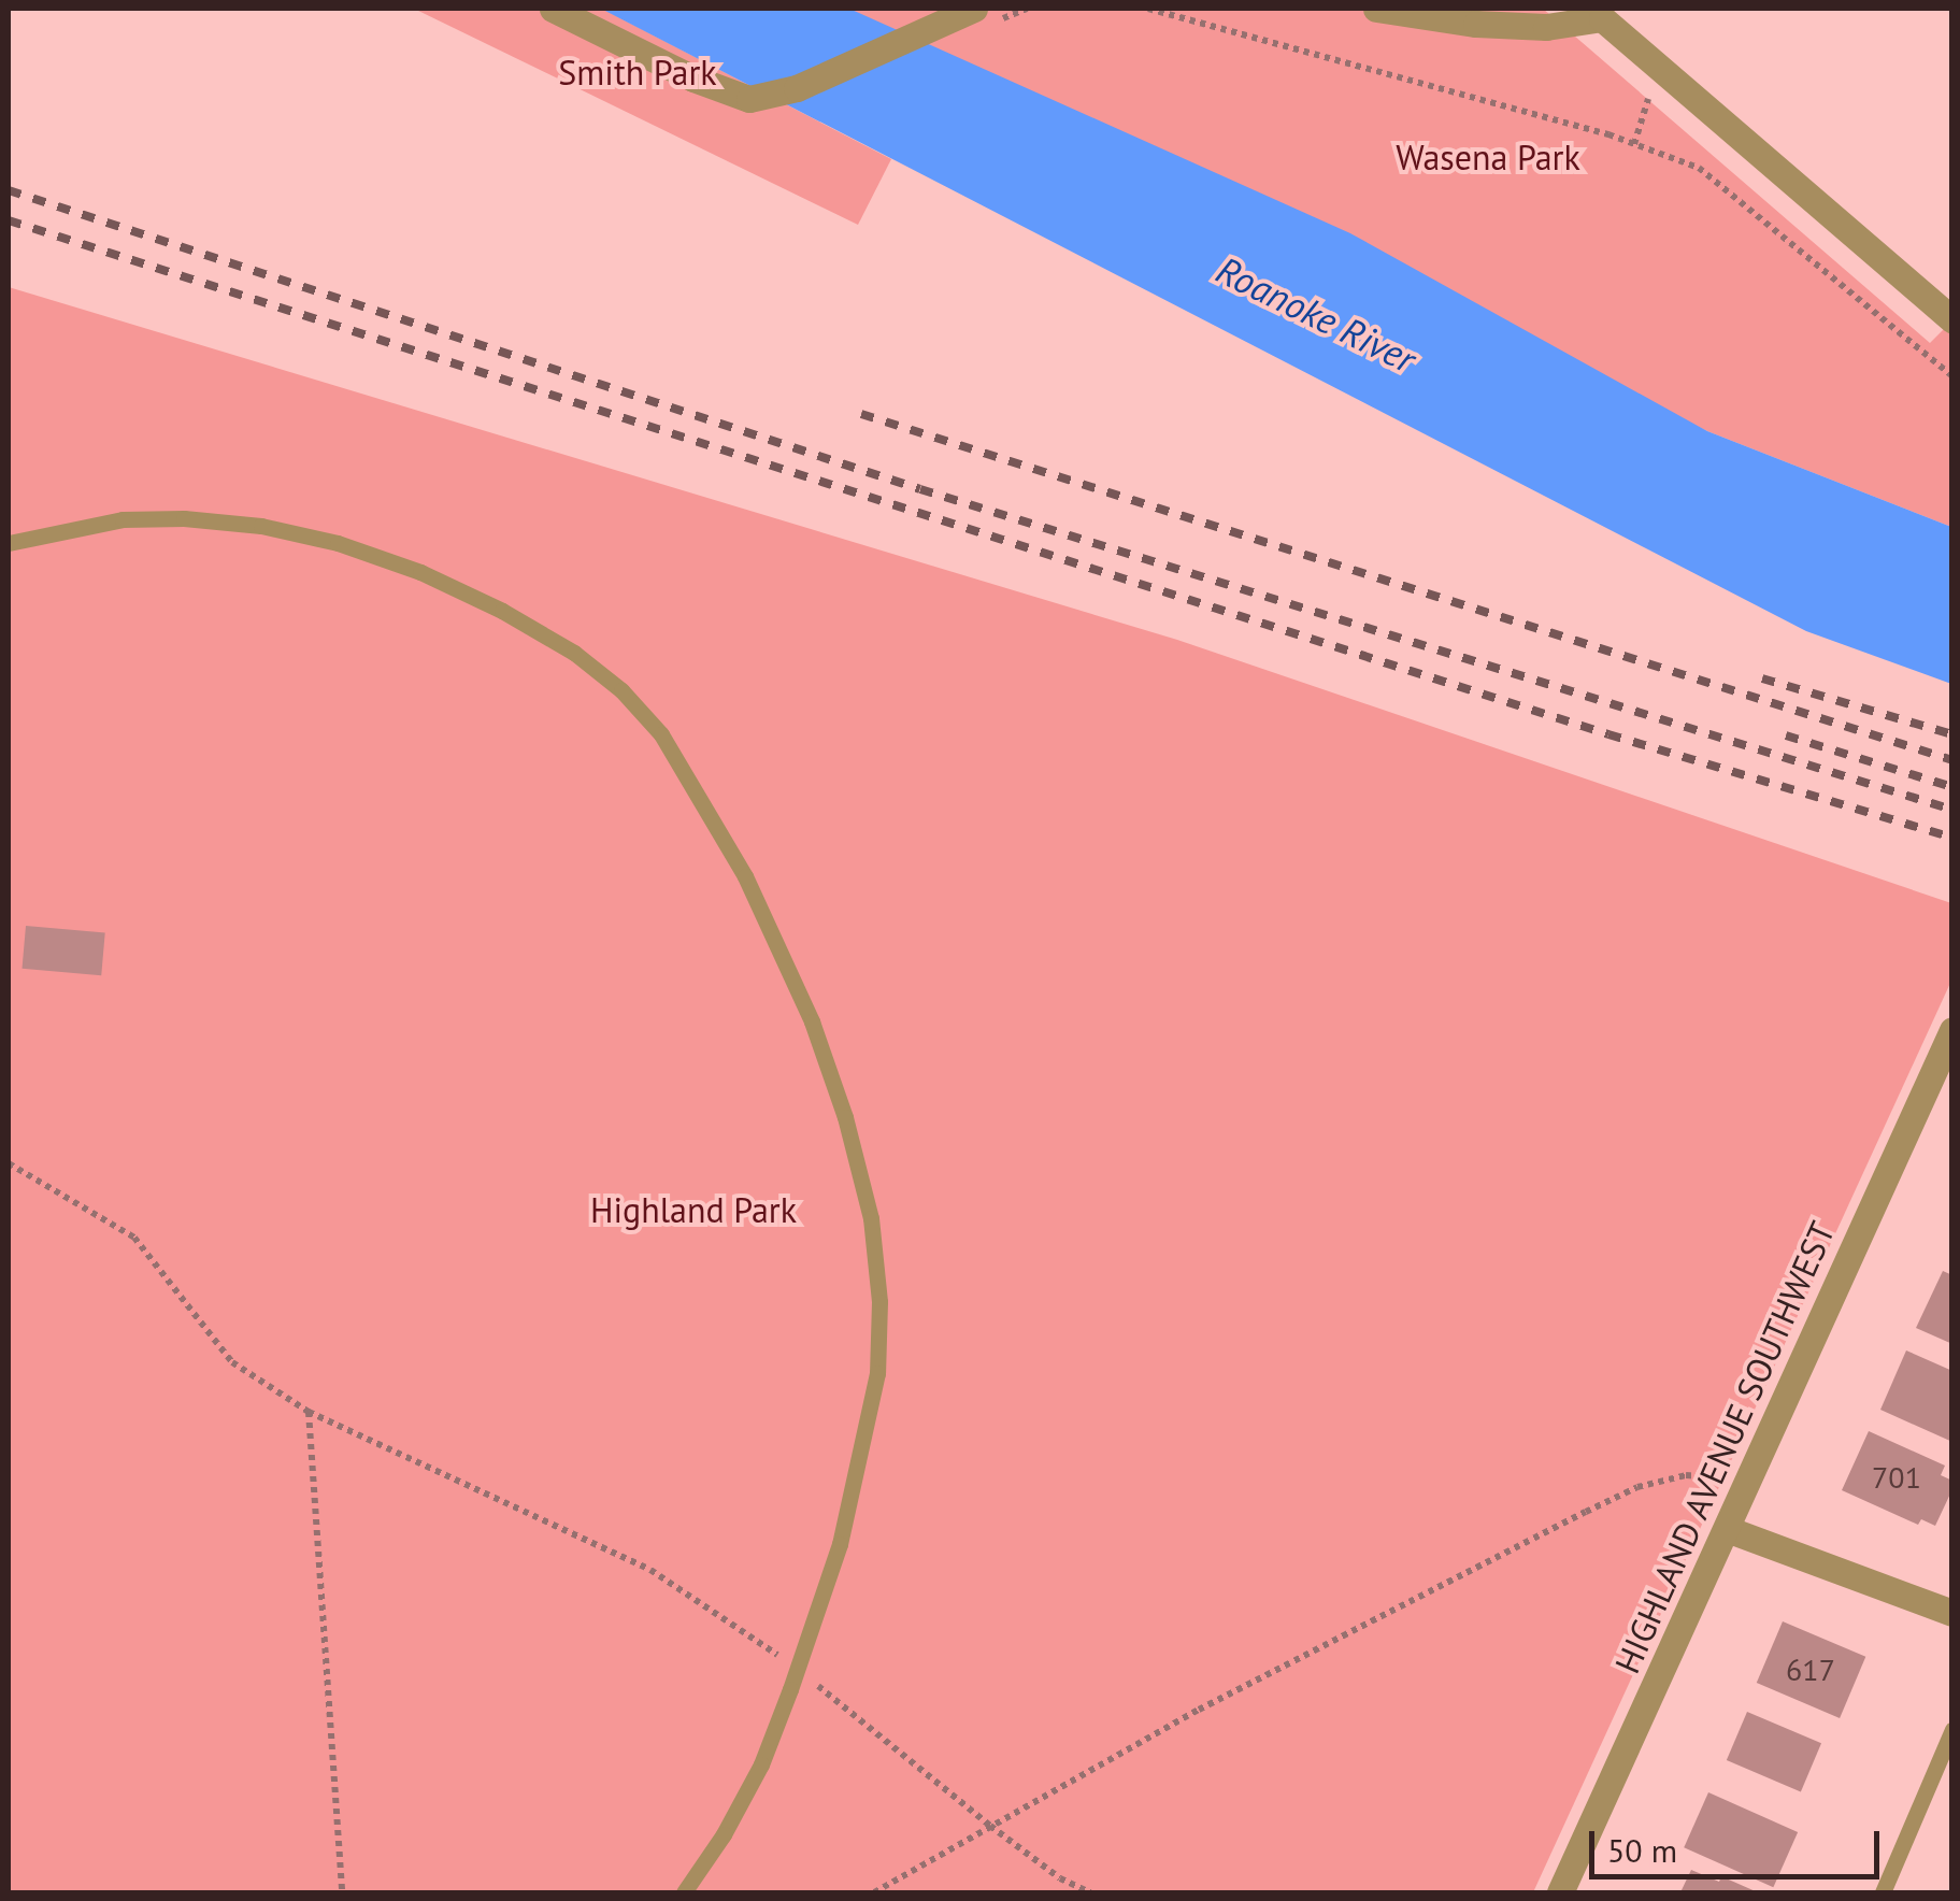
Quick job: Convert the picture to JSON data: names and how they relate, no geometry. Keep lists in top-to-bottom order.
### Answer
{
  "streets": {
    "street": ["HIGHLAND AVENUE SOUTHWEST"]
  },
  "water": ["Roanoke River"],
  "parks": ["Smith Park", "Wasena Park", "Highland Park"],
  "house_numbers": ["701", "617"],
  "scale_bar": "50 m"
}
